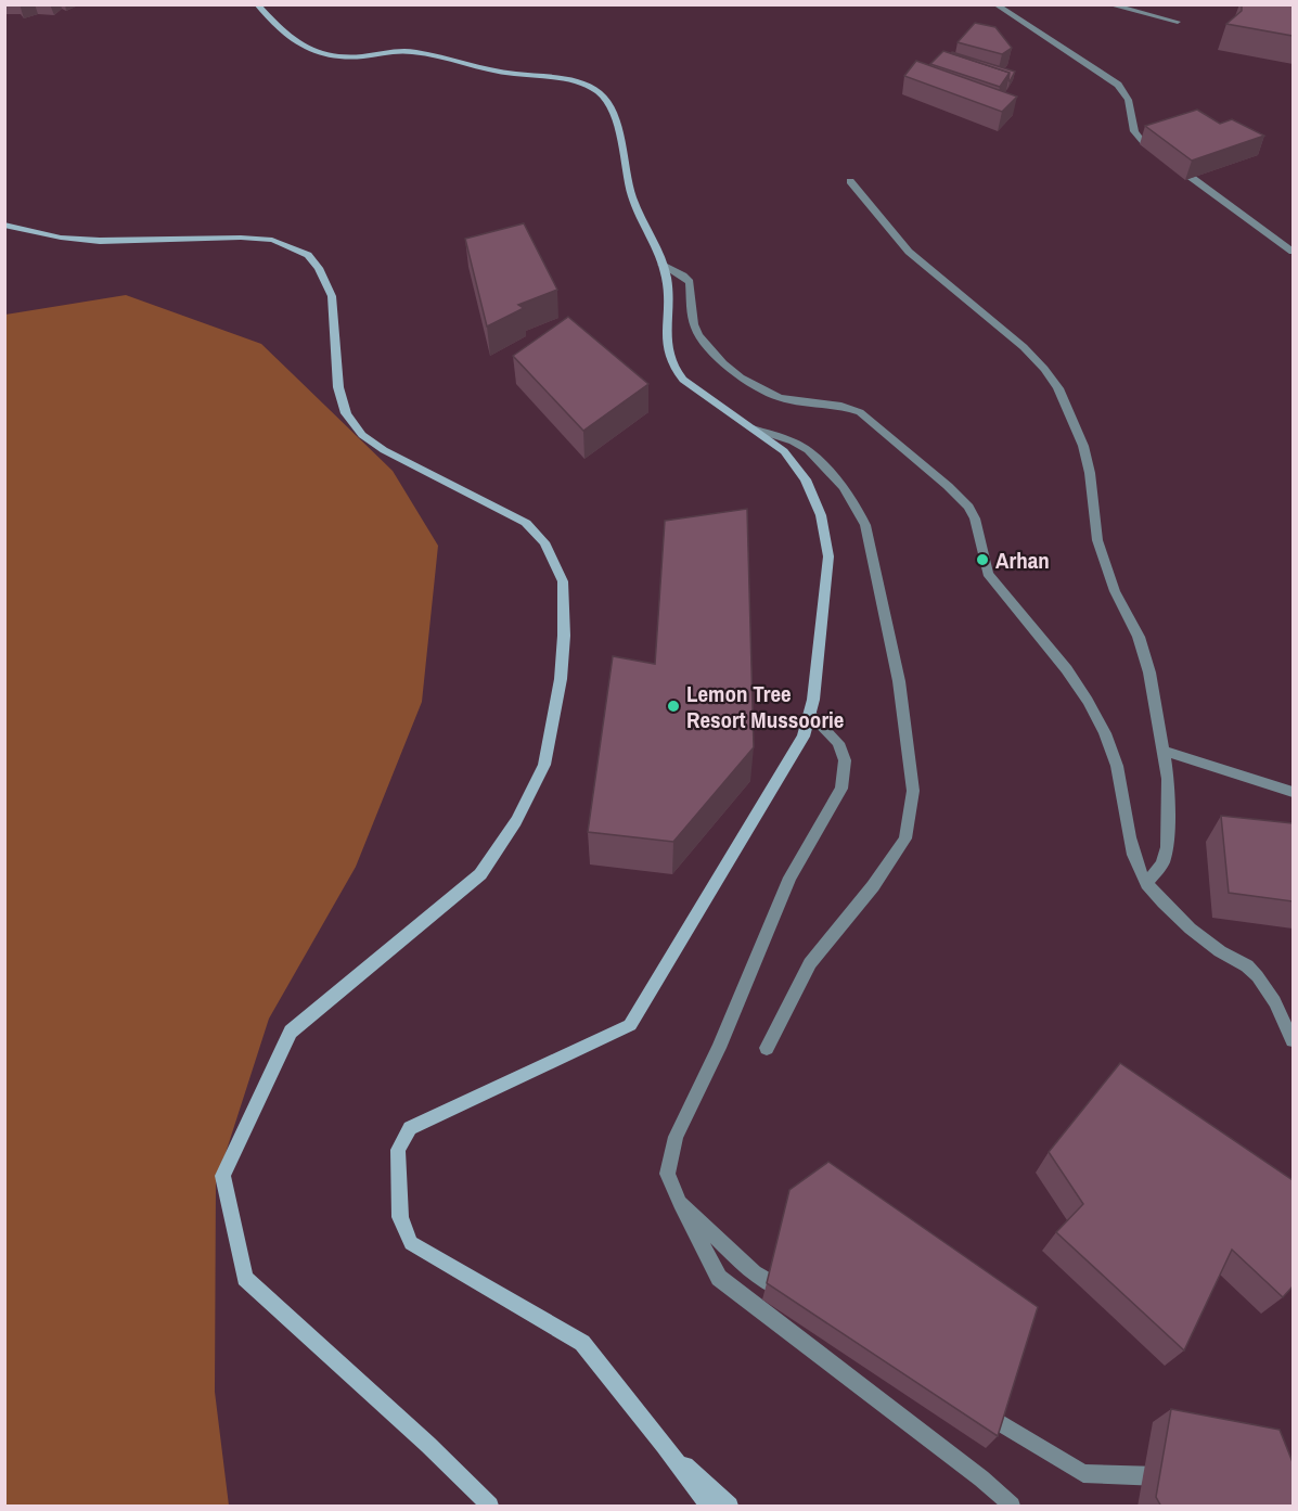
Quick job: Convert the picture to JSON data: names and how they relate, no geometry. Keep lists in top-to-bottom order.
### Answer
{
  "places": ["Arhan", "Lemon Tree Resort Mussoorie"]
}
